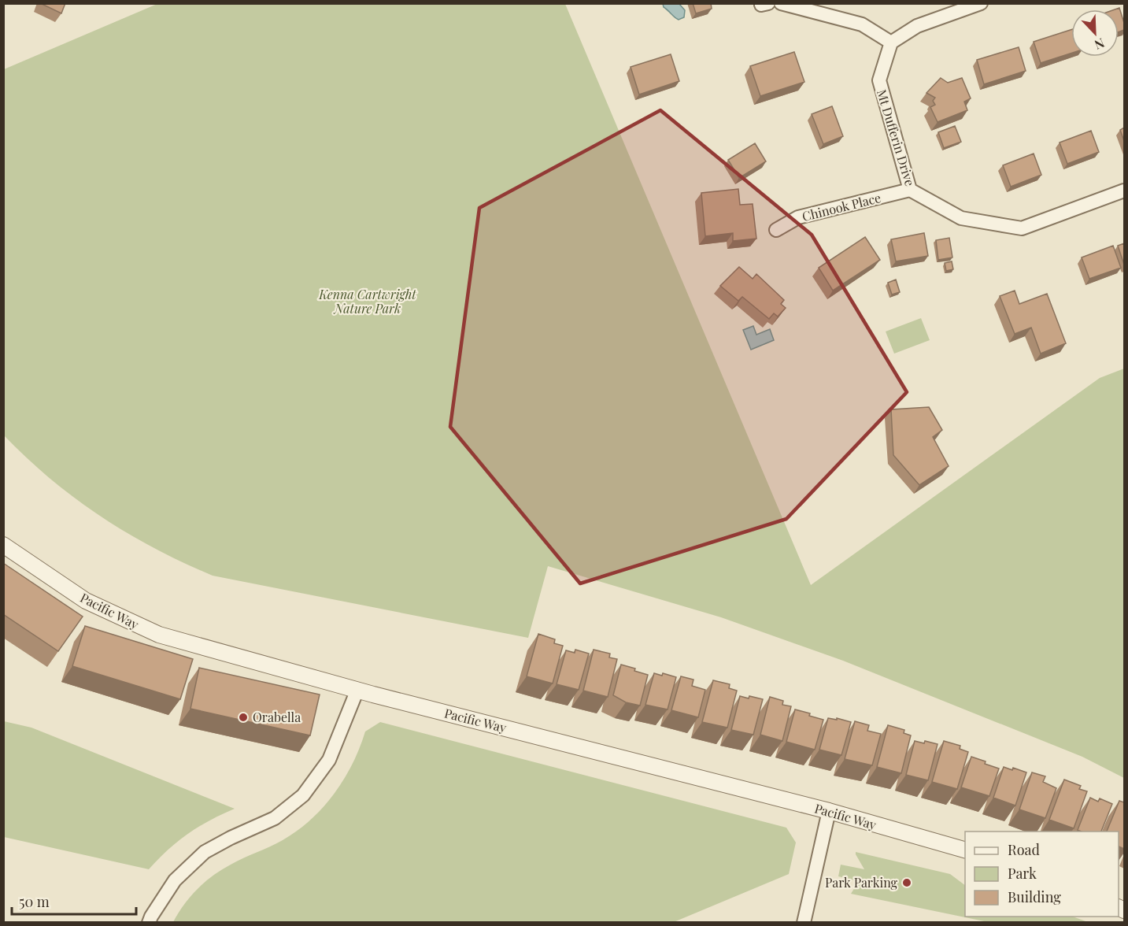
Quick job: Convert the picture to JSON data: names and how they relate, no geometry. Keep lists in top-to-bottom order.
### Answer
{
  "streets": {
    "street": ["Mt Dufferin Drive", "Chinook Place", "Pacific Way"]
  },
  "crossings": [
    ["Mt Dufferin Drive", "Chinook Place"]
  ],
  "parks": ["Kenna Cartwright Nature Park"],
  "places": ["Orabella", "Park Parking"],
  "legend": ["Road", "Park", "Building"],
  "scale_bar": "50 m",
  "north": "bottom right"
}
